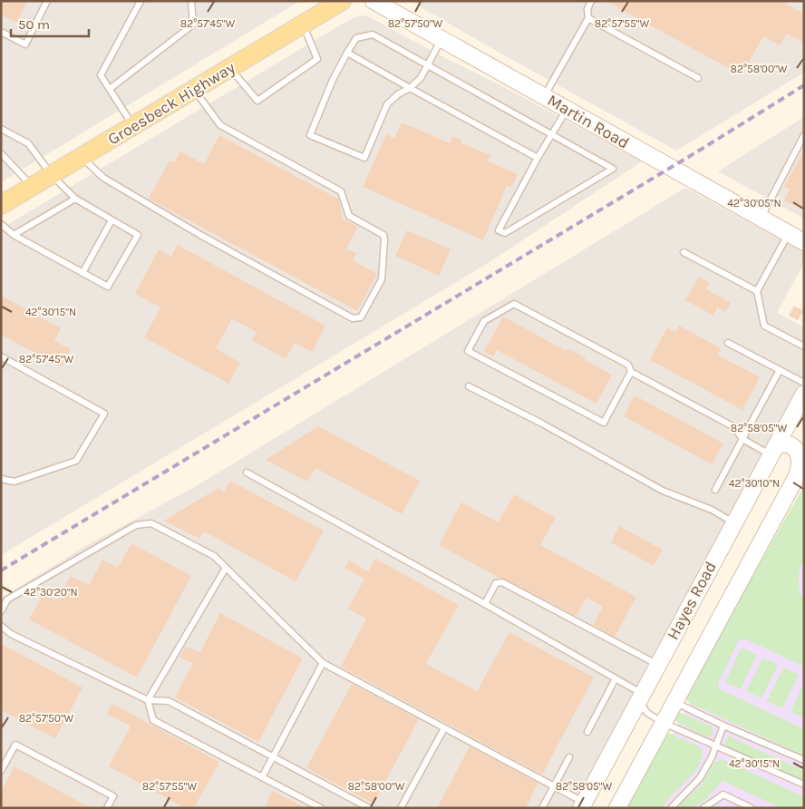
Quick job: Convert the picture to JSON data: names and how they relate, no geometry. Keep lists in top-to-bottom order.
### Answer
{
  "streets": {
    "main road": ["Groesbeck Highway"],
    "street": ["Martin Road", "Hayes Road"]
  },
  "scale_bar": "50 m",
  "coordinates": [
    "82°57'55\"W",
    "82°57'45\"W",
    "82°57'50\"W",
    "82°58'00\"W",
    "42°30'05\"N",
    "42°30'15\"N",
    "82°58'05\"W",
    "42°30'10\"N",
    "42°30'20\"N"
  ]
}
